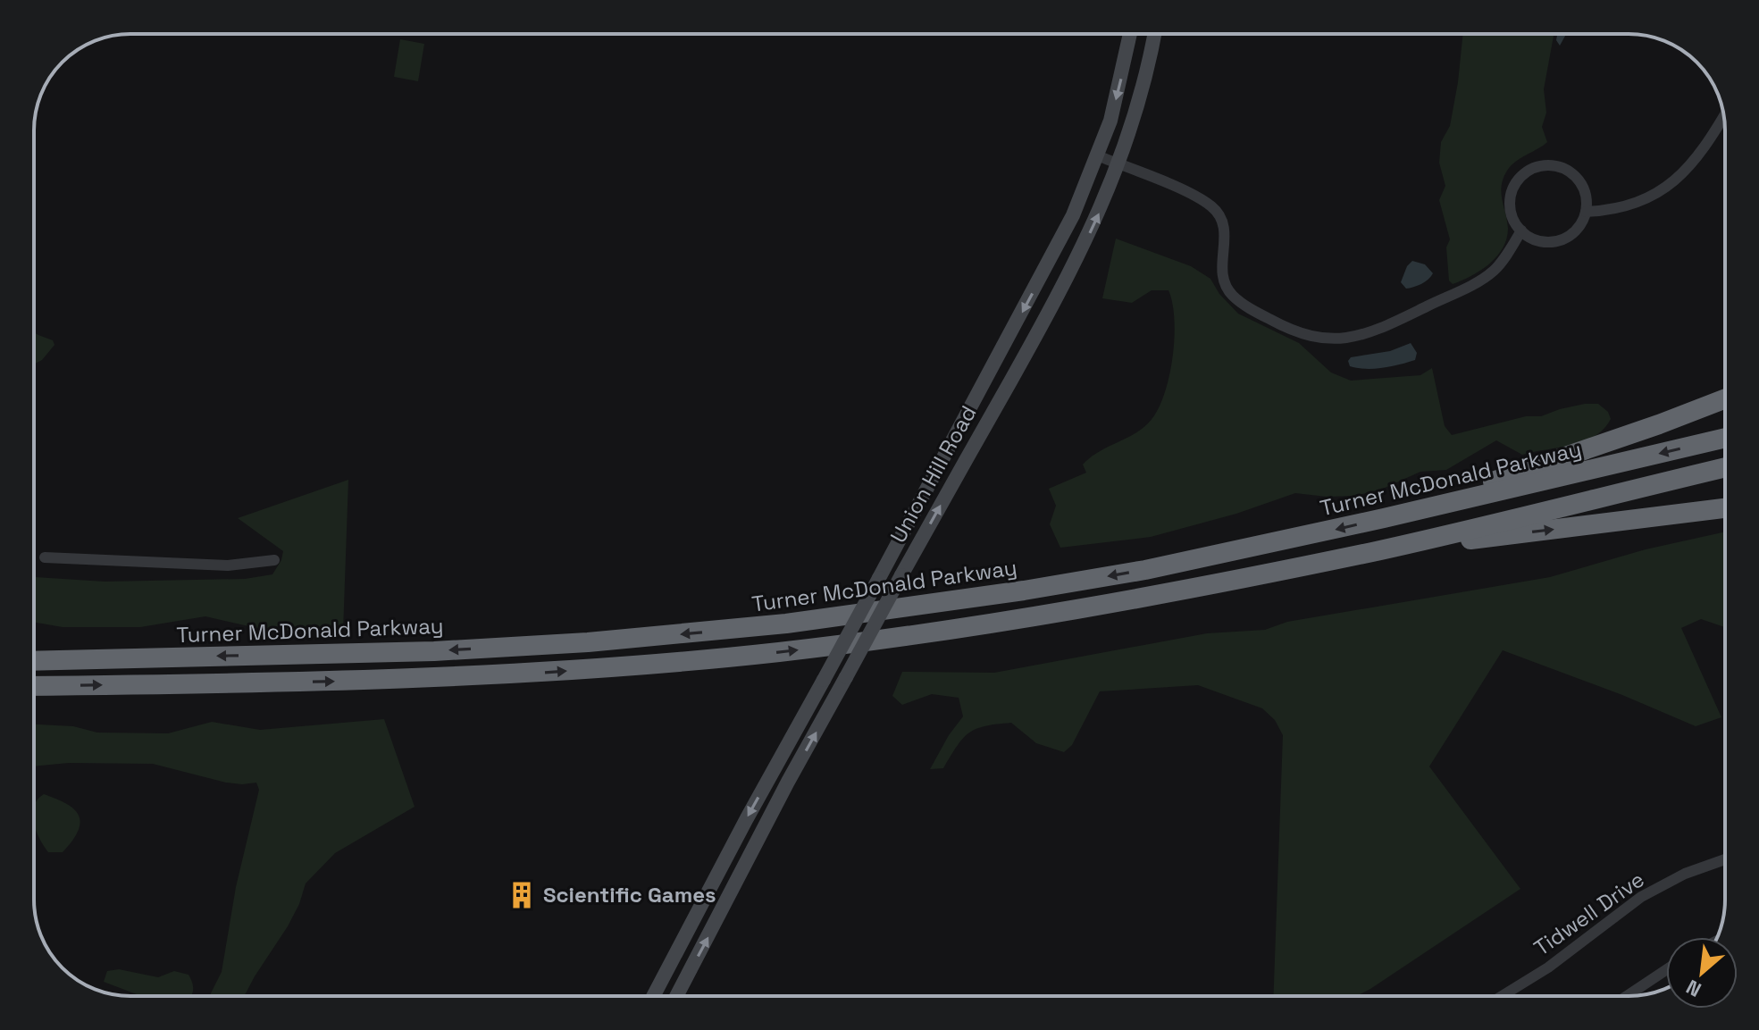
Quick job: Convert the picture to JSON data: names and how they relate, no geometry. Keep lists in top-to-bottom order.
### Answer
{
  "streets": {
    "highway": ["Turner McDonald Parkway"],
    "street": ["Union Hill Road", "Tidwell Drive"]
  },
  "places": {
    "building": ["Scientific Games"]
  },
  "north": "bottom left"
}
